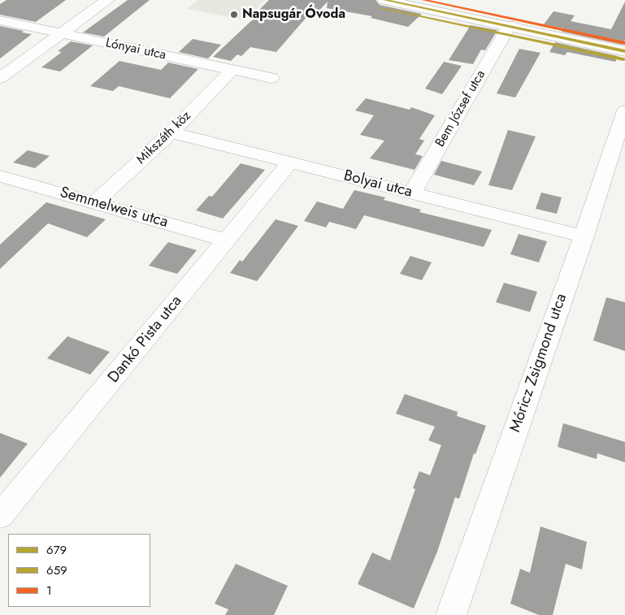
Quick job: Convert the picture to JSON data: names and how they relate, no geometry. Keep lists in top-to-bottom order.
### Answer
{
  "streets": {
    "street": [
      "Lónyai utca",
      "Bem József utca",
      "Mikszáth köz",
      "Bolyai utca",
      "Semmelweis utca",
      "Dankó Pista utca",
      "Móricz Zsigmond utca"
    ]
  },
  "crossings": [
    ["Lónyai utca", "Mikszáth köz"],
    ["Bem József utca", "Bolyai utca"],
    ["Mikszáth köz", "Bolyai utca"],
    ["Mikszáth köz", "Semmelweis utca"],
    ["Bolyai utca", "Dankó Pista utca"],
    ["Bolyai utca", "Móricz Zsigmond utca"],
    ["Semmelweis utca", "Dankó Pista utca"]
  ],
  "places": ["Napsugár Óvoda"],
  "lines": ["transit line 679", "transit line 1", "transit line 659"],
  "legend": ["679", "659", "1"]
}
